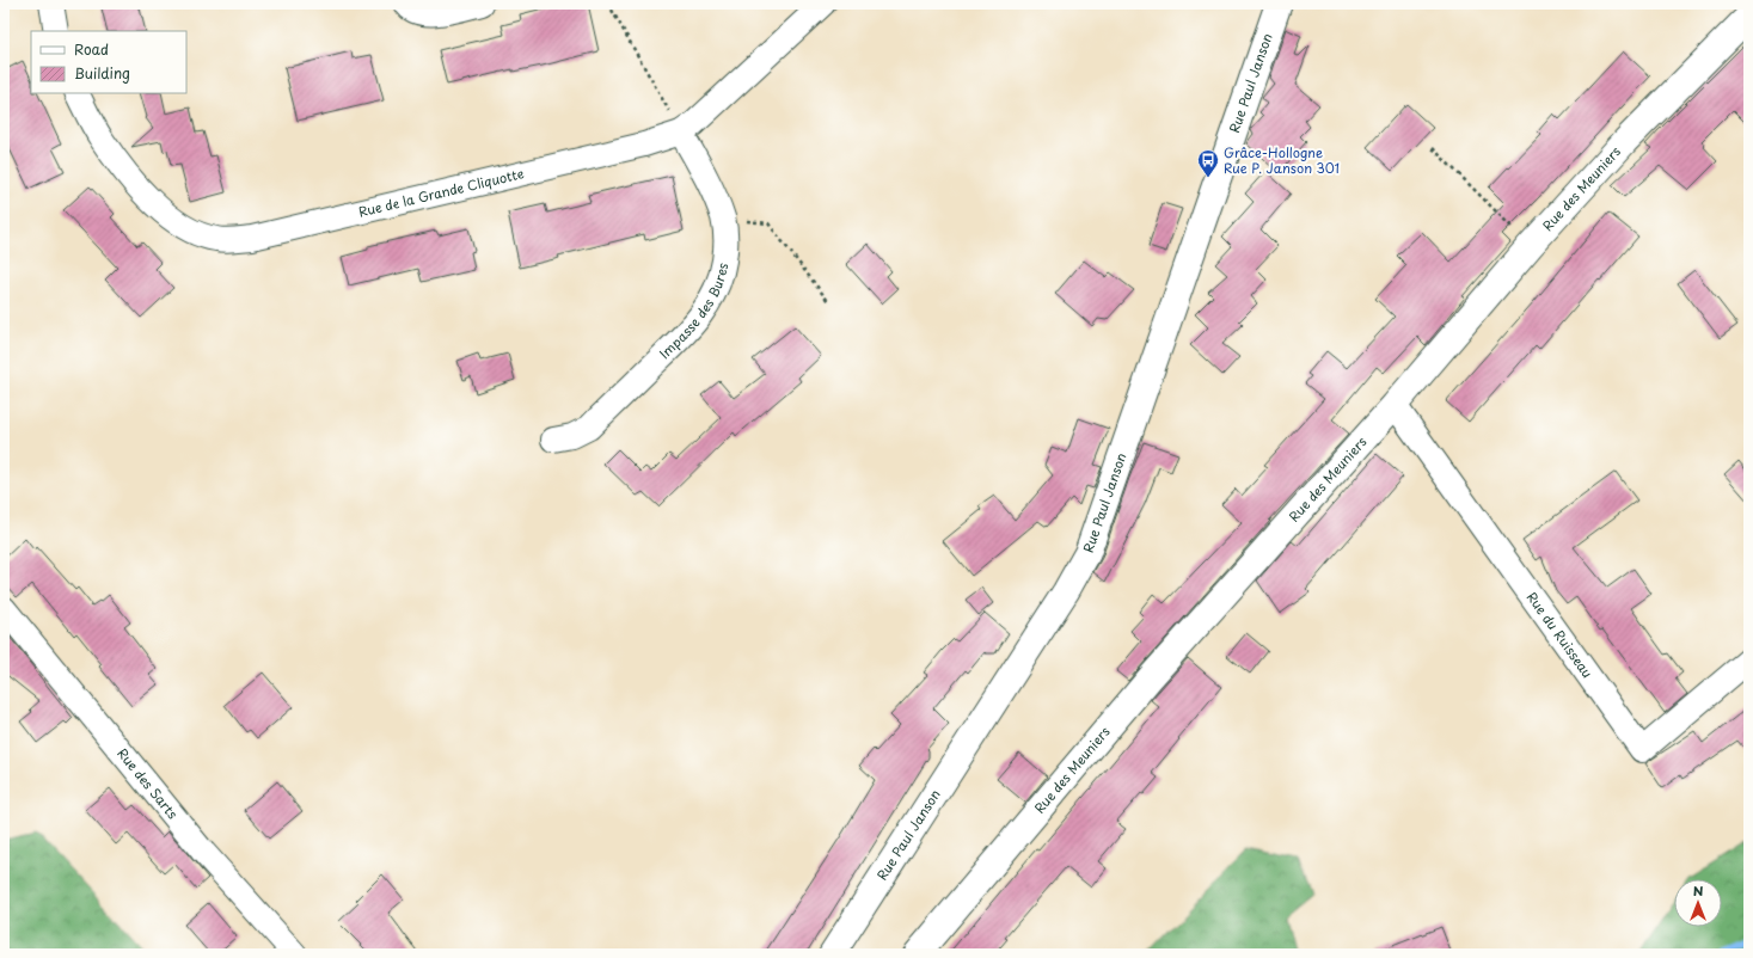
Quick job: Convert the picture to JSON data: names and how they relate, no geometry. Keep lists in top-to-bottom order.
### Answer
{
  "streets": {
    "street": [
      "Rue Paul Janson",
      "Rue des Meuniers",
      "Rue de la Grande Cliquotte",
      "Impasse des Bures",
      "Rue du Ruisseau",
      "Rue des Sarts"
    ]
  },
  "crossings": [
    ["Rue des Meuniers", "Rue du Ruisseau"],
    ["Rue de la Grande Cliquotte", "Impasse des Bures"]
  ],
  "places": {
    "bus stop": ["Grâce-Hollogne Rue P. Janson 301"]
  },
  "legend": ["Road", "Building"],
  "north": "top"
}
